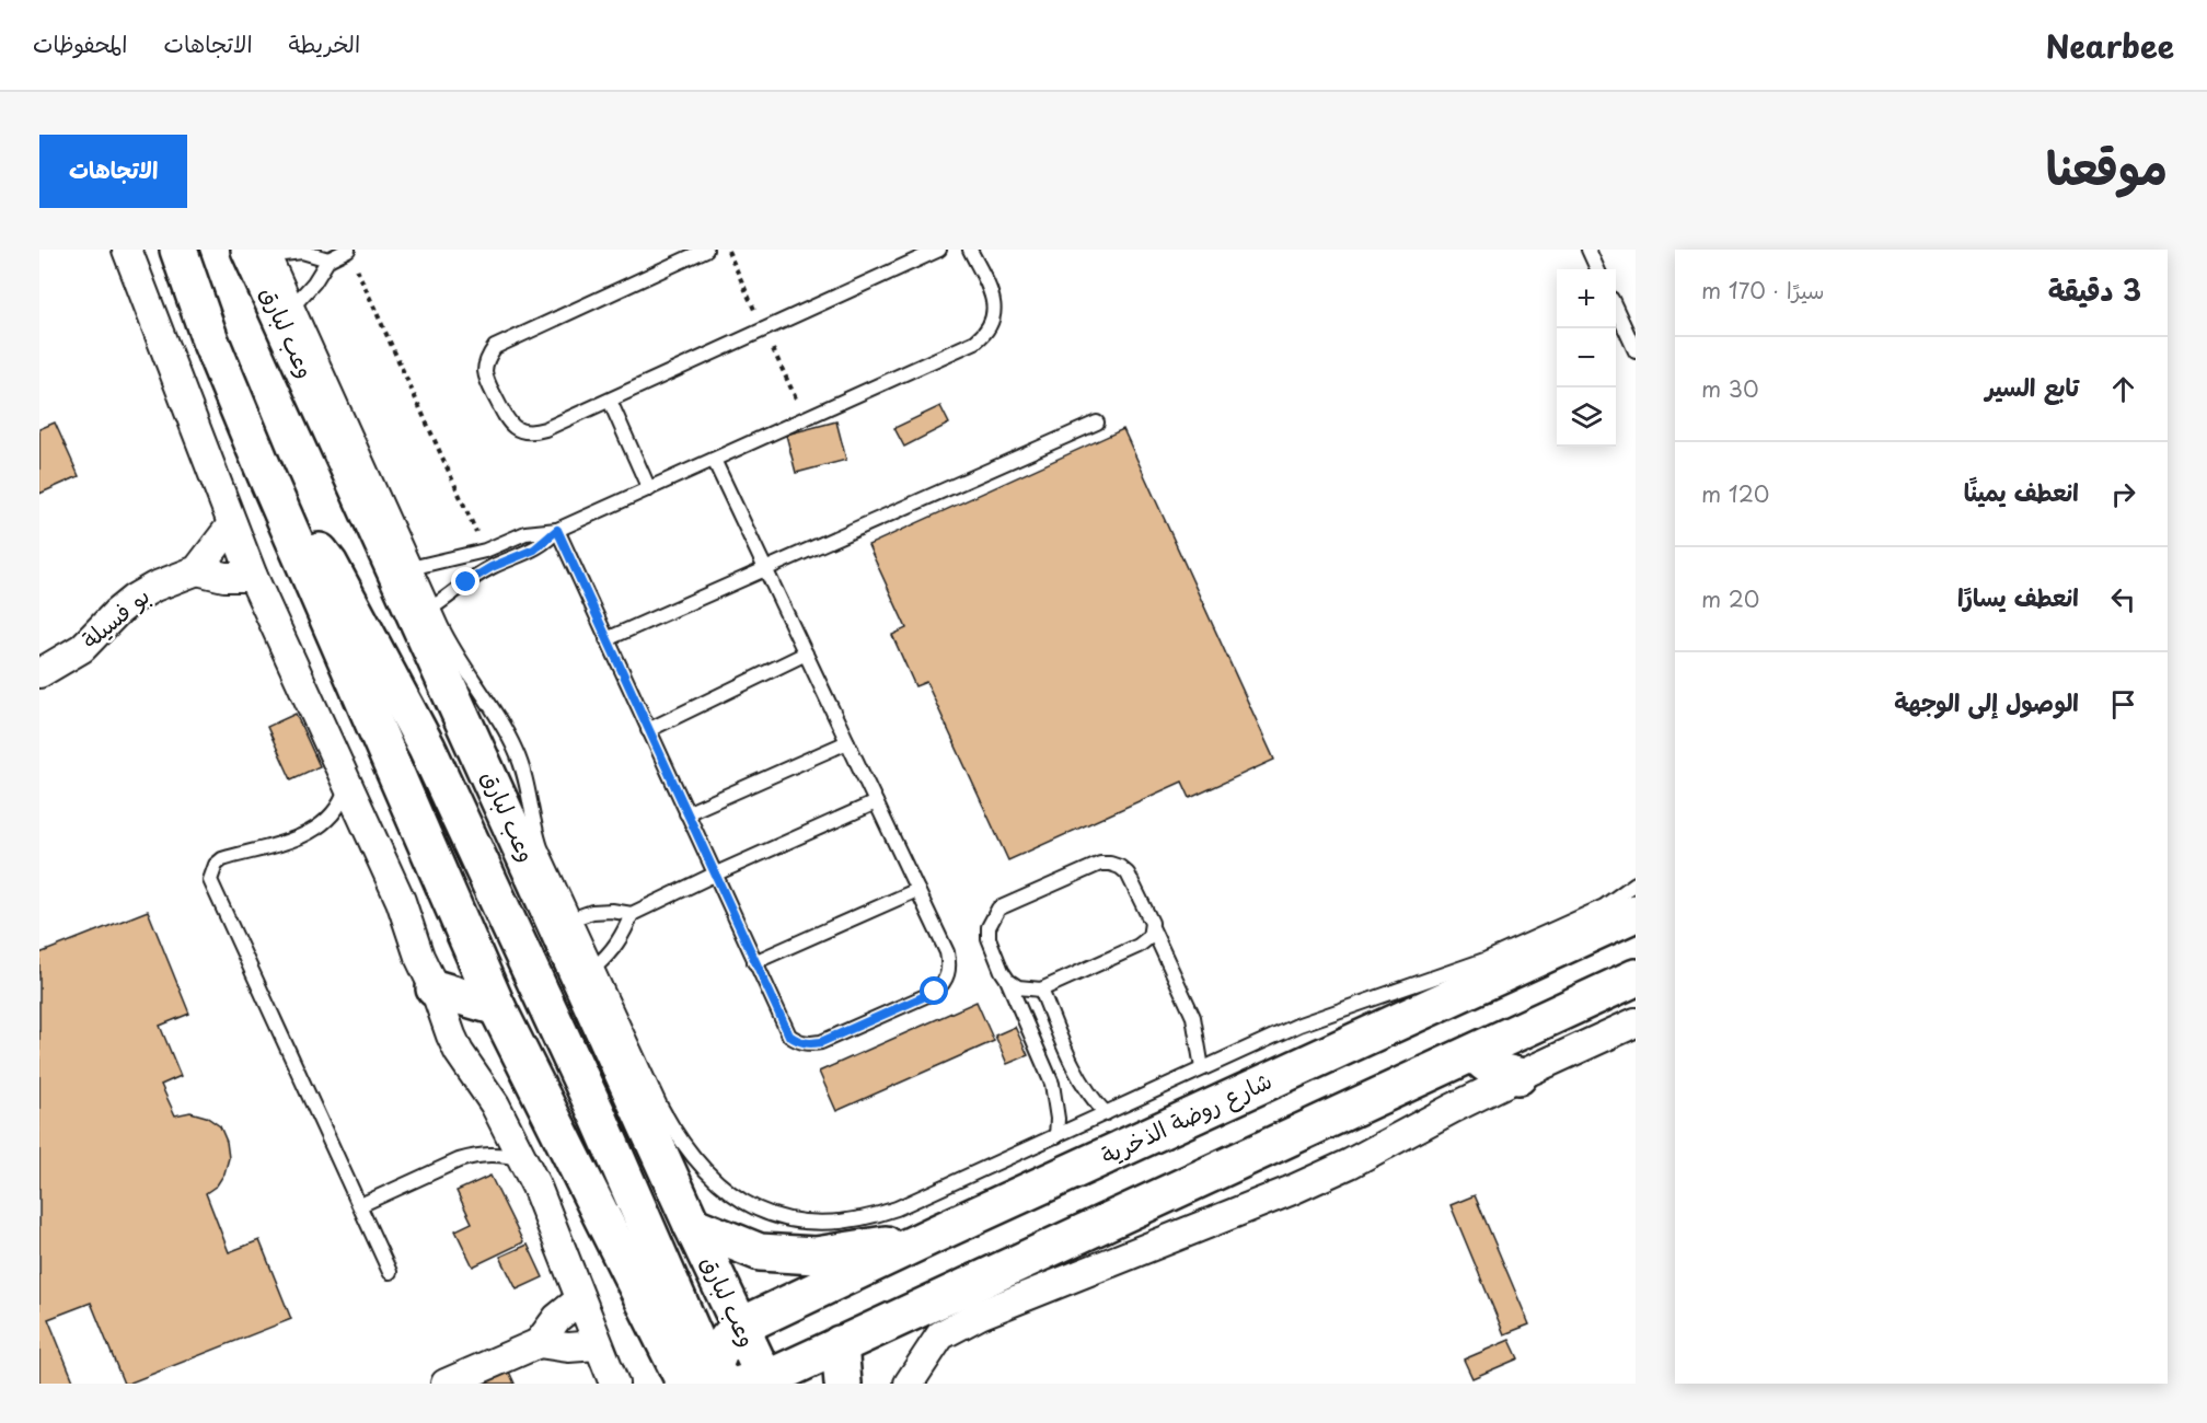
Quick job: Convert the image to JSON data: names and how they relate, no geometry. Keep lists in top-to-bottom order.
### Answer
{
  "streets": {
    "street": ["وعب لبارق", "بو فسيلة", "شارع روضة الذخرية"]
  },
  "crossings": [
    ["وعب لبارق", "شارع روضة الذخرية"]
  ],
  "page": {
    "header": "Nearbee",
    "nav": ["الخريطة", "الاتجاهات", "المحفوظات"],
    "title": "موقعنا",
    "buttons": "الاتجاهات",
    "heading": ["3 دقيقة", "سيرًا · 170 m"],
    "map_buttons": ["+", "−"],
    "list": [
      ["تابع السير", "30 m"],
      ["انعطف يمينًا", "120 m"],
      ["انعطف يسارًا", "20 m"],
      "الوصول إلى الوجهة"
    ]
  }
}
